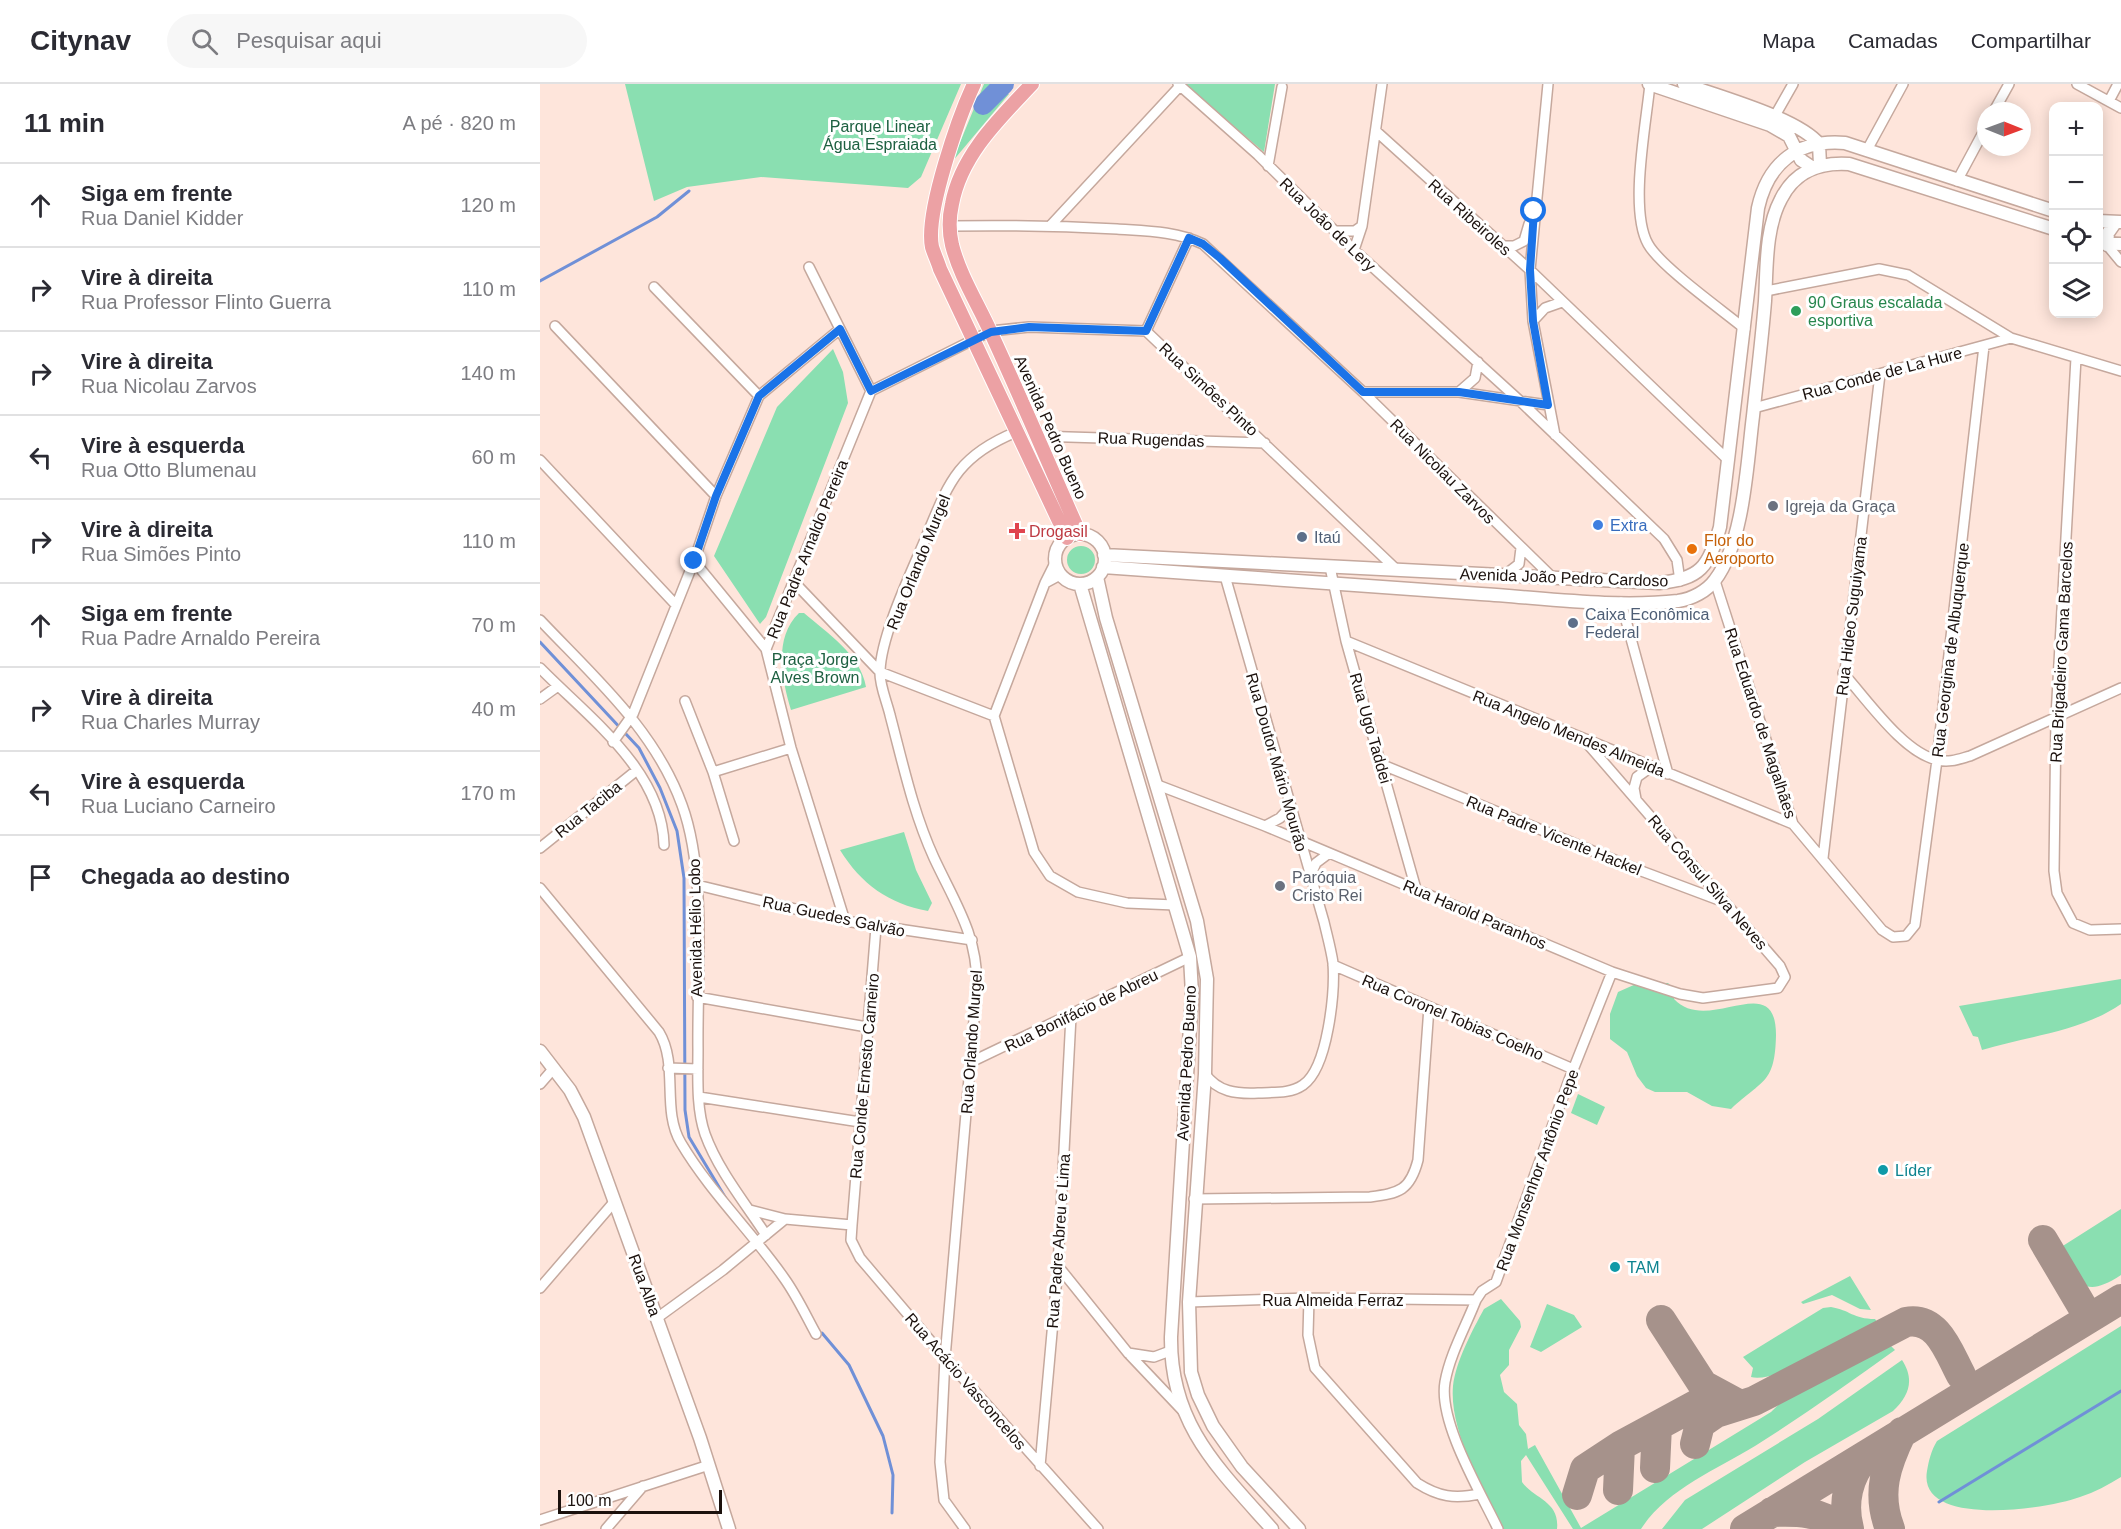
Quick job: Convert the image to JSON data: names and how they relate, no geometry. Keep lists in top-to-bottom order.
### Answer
{
  "streets": {
    "main road": ["Avenida Pedro Bueno", "Avenida João Pedro Cardoso", "Rua Alba"],
    "street": [
      "Rua Ribeiroles",
      "Rua João de Lery",
      "Rua Conde de La Hure",
      "Rua Simões Pinto",
      "Rua Rugendas",
      "Rua Nicolau Zarvos",
      "Rua Padre Arnaldo Pereira",
      "Rua Orlando Murgel",
      "Rua Hideo Suguiyama",
      "Rua Georgina de Albuquerque",
      "Rua Brigadeiro Gama Barcelos",
      "Rua Eduardo de Magalhães",
      "Rua Ugo Taddei",
      "Rua Angelo Mendes Almeida",
      "Rua Doutor Mário Mourão",
      "Rua Taciba",
      "Rua Padre Vicente Hackel",
      "Rua Cônsul Silva Neves",
      "Rua Harold Paranhos",
      "Rua Guedes Galvão",
      "Avenida Hélio Lobo",
      "Rua Bonifácio de Abreu",
      "Rua Coronel Tobias Coelho",
      "Rua Conde Ernesto Carneiro",
      "Rua Monsenhor Antônio Pepe",
      "Rua Padre Abreu e Lima",
      "Rua Almeida Ferraz",
      "Rua Acácio Vasconcelos"
    ]
  },
  "crossings": [
    ["Rua Ribeiroles", "Avenida João Pedro Cardoso"],
    ["Rua João de Lery", "Avenida João Pedro Cardoso"],
    ["Rua Conde de La Hure", "Rua Hideo Suguiyama"],
    ["Rua Conde de La Hure", "Rua Georgina de Albuquerque"],
    ["Rua Simões Pinto", "Avenida Pedro Bueno"],
    ["Rua Simões Pinto", "Rua Rugendas"],
    ["Rua Simões Pinto", "Avenida João Pedro Cardoso"],
    ["Avenida Pedro Bueno", "Rua Rugendas"],
    ["Avenida Pedro Bueno", "Rua Nicolau Zarvos"],
    ["Avenida Pedro Bueno", "Rua Orlando Murgel"],
    ["Avenida Pedro Bueno", "Avenida João Pedro Cardoso"],
    ["Avenida Pedro Bueno", "Rua Doutor Mário Mourão"],
    ["Avenida Pedro Bueno", "Rua Harold Paranhos"],
    ["Avenida Pedro Bueno", "Rua Bonifácio de Abreu"],
    ["Avenida Pedro Bueno", "Rua Almeida Ferraz"],
    ["Rua Nicolau Zarvos", "Avenida João Pedro Cardoso"],
    ["Rua Padre Arnaldo Pereira", "Rua Guedes Galvão"],
    ["Rua Orlando Murgel", "Rua Guedes Galvão"],
    ["Rua Orlando Murgel", "Rua Bonifácio de Abreu"],
    ["Rua Orlando Murgel", "Rua Acácio Vasconcelos"],
    ["Avenida João Pedro Cardoso", "Rua Eduardo de Magalhães"],
    ["Avenida João Pedro Cardoso", "Rua Ugo Taddei"],
    ["Avenida João Pedro Cardoso", "Rua Doutor Mário Mourão"],
    ["Rua Hideo Suguiyama", "Rua Eduardo de Magalhães"],
    ["Rua Georgina de Albuquerque", "Rua Eduardo de Magalhães"],
    ["Rua Eduardo de Magalhães", "Rua Angelo Mendes Almeida"],
    ["Rua Ugo Taddei", "Rua Angelo Mendes Almeida"],
    ["Rua Ugo Taddei", "Rua Padre Vicente Hackel"],
    ["Rua Ugo Taddei", "Rua Harold Paranhos"],
    ["Rua Angelo Mendes Almeida", "Rua Cônsul Silva Neves"],
    ["Rua Doutor Mário Mourão", "Rua Harold Paranhos"],
    ["Rua Doutor Mário Mourão", "Rua Coronel Tobias Coelho"],
    ["Rua Padre Vicente Hackel", "Rua Cônsul Silva Neves"],
    ["Rua Cônsul Silva Neves", "Rua Harold Paranhos"],
    ["Rua Harold Paranhos", "Rua Monsenhor Antônio Pepe"],
    ["Rua Guedes Galvão", "Avenida Hélio Lobo"],
    ["Rua Guedes Galvão", "Rua Conde Ernesto Carneiro"],
    ["Rua Bonifácio de Abreu", "Rua Padre Abreu e Lima"],
    ["Rua Coronel Tobias Coelho", "Rua Monsenhor Antônio Pepe"],
    ["Rua Conde Ernesto Carneiro", "Rua Acácio Vasconcelos"],
    ["Rua Monsenhor Antônio Pepe", "Rua Almeida Ferraz"],
    ["Rua Padre Abreu e Lima", "Rua Acácio Vasconcelos"]
  ],
  "parks": ["Parque Linear Água Espraiada", "Praça Jorge Alves Brown"],
  "places": {
    "other": [
      "90 Graus escalada esportiva",
      "Igreja da Graça",
      "Extra",
      "Itaú",
      "Flor do Aeroporto",
      "Caixa Econômica Federal",
      "Paróquia Cristo Rei",
      "Líder",
      "TAM"
    ],
    "health": ["Drogasil"]
  },
  "scale_bar": "100 m",
  "north": "right",
  "page": {
    "header": "Citynav",
    "search": "Pesquisar aqui",
    "nav": ["Mapa", "Camadas", "Compartilhar"],
    "heading": ["11 min", "A pé · 820 m"],
    "map_buttons": ["+", "−"],
    "list": [
      ["Siga em frente", "Rua Daniel Kidder", "120 m"],
      ["Vire à direita", "Rua Professor Flinto Guerra", "110 m"],
      ["Vire à direita", "Rua Nicolau Zarvos", "140 m"],
      ["Vire à esquerda", "Rua Otto Blumenau", "60 m"],
      ["Vire à direita", "Rua Simões Pinto", "110 m"],
      ["Siga em frente", "Rua Padre Arnaldo Pereira", "70 m"],
      ["Vire à direita", "Rua Charles Murray", "40 m"],
      ["Vire à esquerda", "Rua Luciano Carneiro", "170 m"],
      "Chegada ao destino"
    ],
    "scale": "100 m"
  }
}
